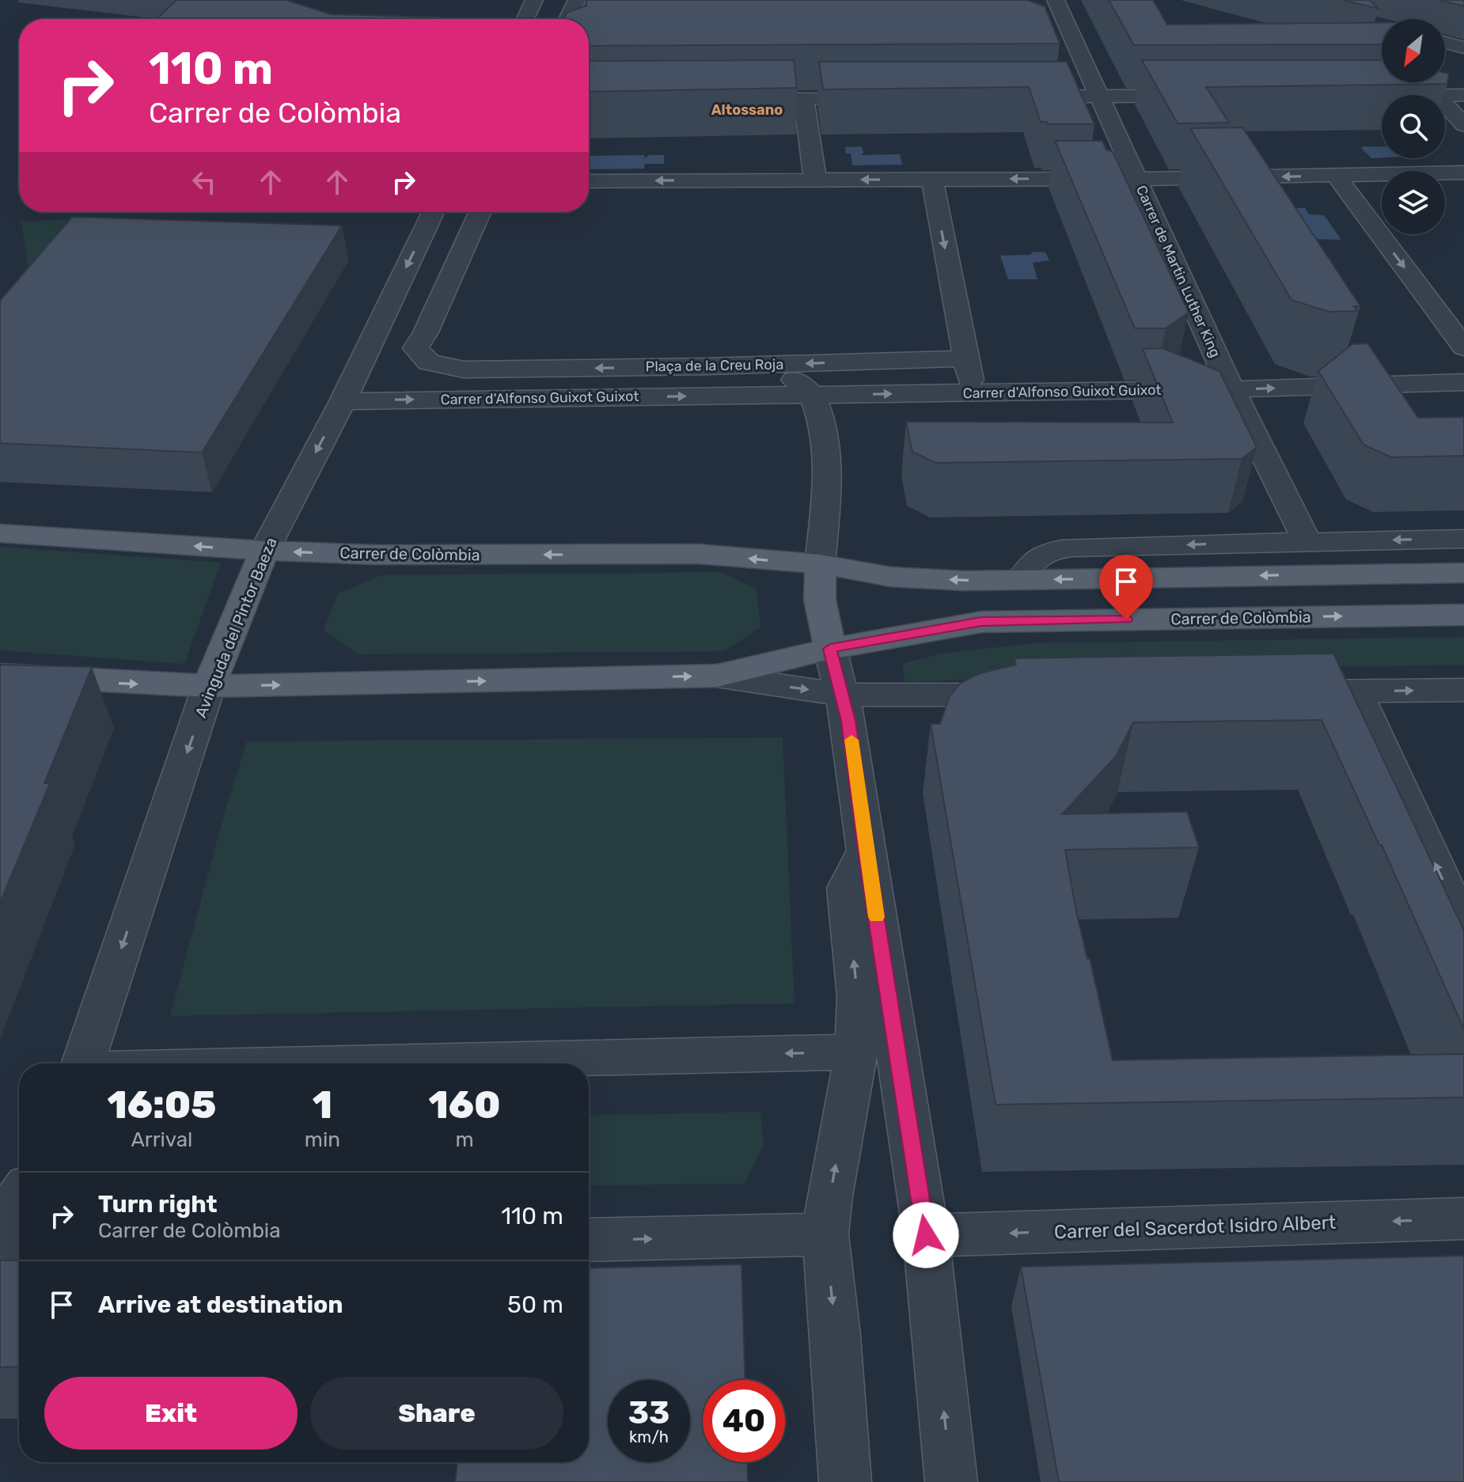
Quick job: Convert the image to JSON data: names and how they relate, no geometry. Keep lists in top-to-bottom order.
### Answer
{
  "streets": {
    "main road": ["Carrer de Colòmbia", "Avinguda del Pintor Baeza"],
    "street": [
      "Carrer de Martin Luther King",
      "Plaça de la Creu Roja",
      "Carrer d'Alfonso Guixot Guixot",
      "Carrer del Sacerdot Isidro Albert"
    ]
  },
  "crossings": [
    ["Carrer de Martin Luther King", "Carrer d'Alfonso Guixot Guixot"],
    ["Plaça de la Creu Roja", "Carrer d'Alfonso Guixot Guixot"],
    ["Plaça de la Creu Roja", "Avinguda del Pintor Baeza"],
    ["Carrer d'Alfonso Guixot Guixot", "Avinguda del Pintor Baeza"],
    ["Carrer de Colòmbia", "Avinguda del Pintor Baeza"]
  ],
  "one_way": ["Avinguda del Pintor Baeza", "Carrer del Sacerdot Isidro Albert"],
  "districts": ["Altossano"],
  "north": "bottom left",
  "page": {
    "turn": ["110 m", "Carrer de Colòmbia"],
    "eta": [
      "16:05",
      "Arrival",
      "1",
      "min",
      "160",
      "m"
    ],
    "list": [
      {
        "name": "Turn right",
        "note": "Carrer de Colòmbia",
        "value": "110 m"
      },
      {
        "name": "Arrive at destination",
        "value": "50 m"
      }
    ],
    "buttons": ["Exit", "Share"],
    "speed": "33 km/h",
    "limit": "40"
  }
}
